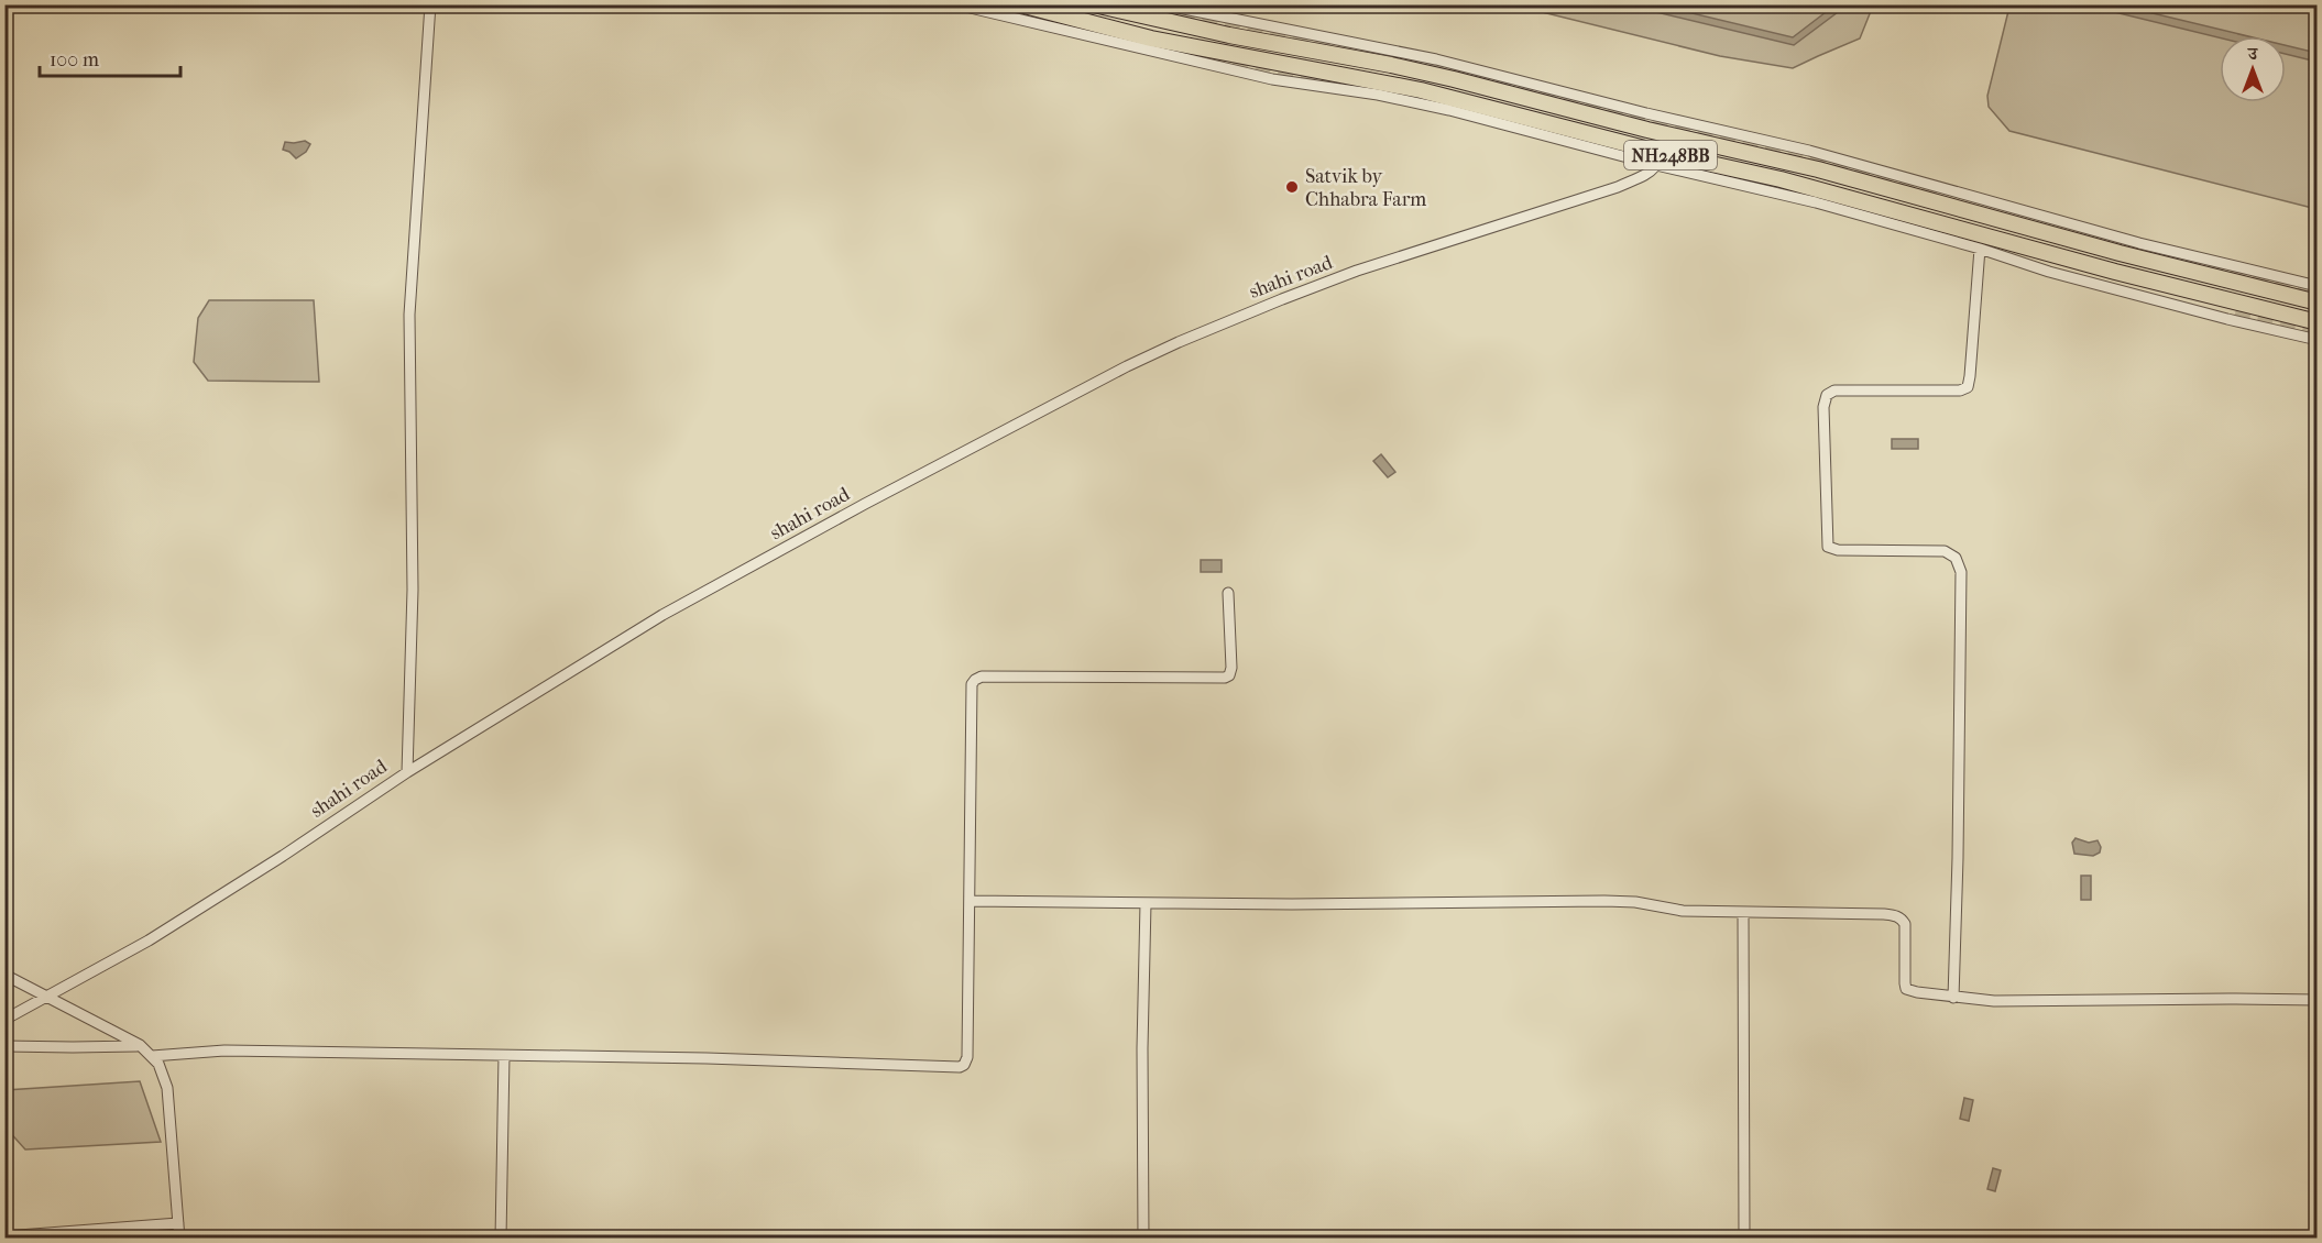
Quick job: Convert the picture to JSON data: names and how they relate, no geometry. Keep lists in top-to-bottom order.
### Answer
{
  "streets": {
    "highway": ["NH248BB"],
    "street": ["shahi road"]
  },
  "crossings": [
    ["NH248BB", "shahi road"]
  ],
  "places": ["Satvik by Chhabra Farm"],
  "scale_bar": "100 m",
  "north": "top"
}
